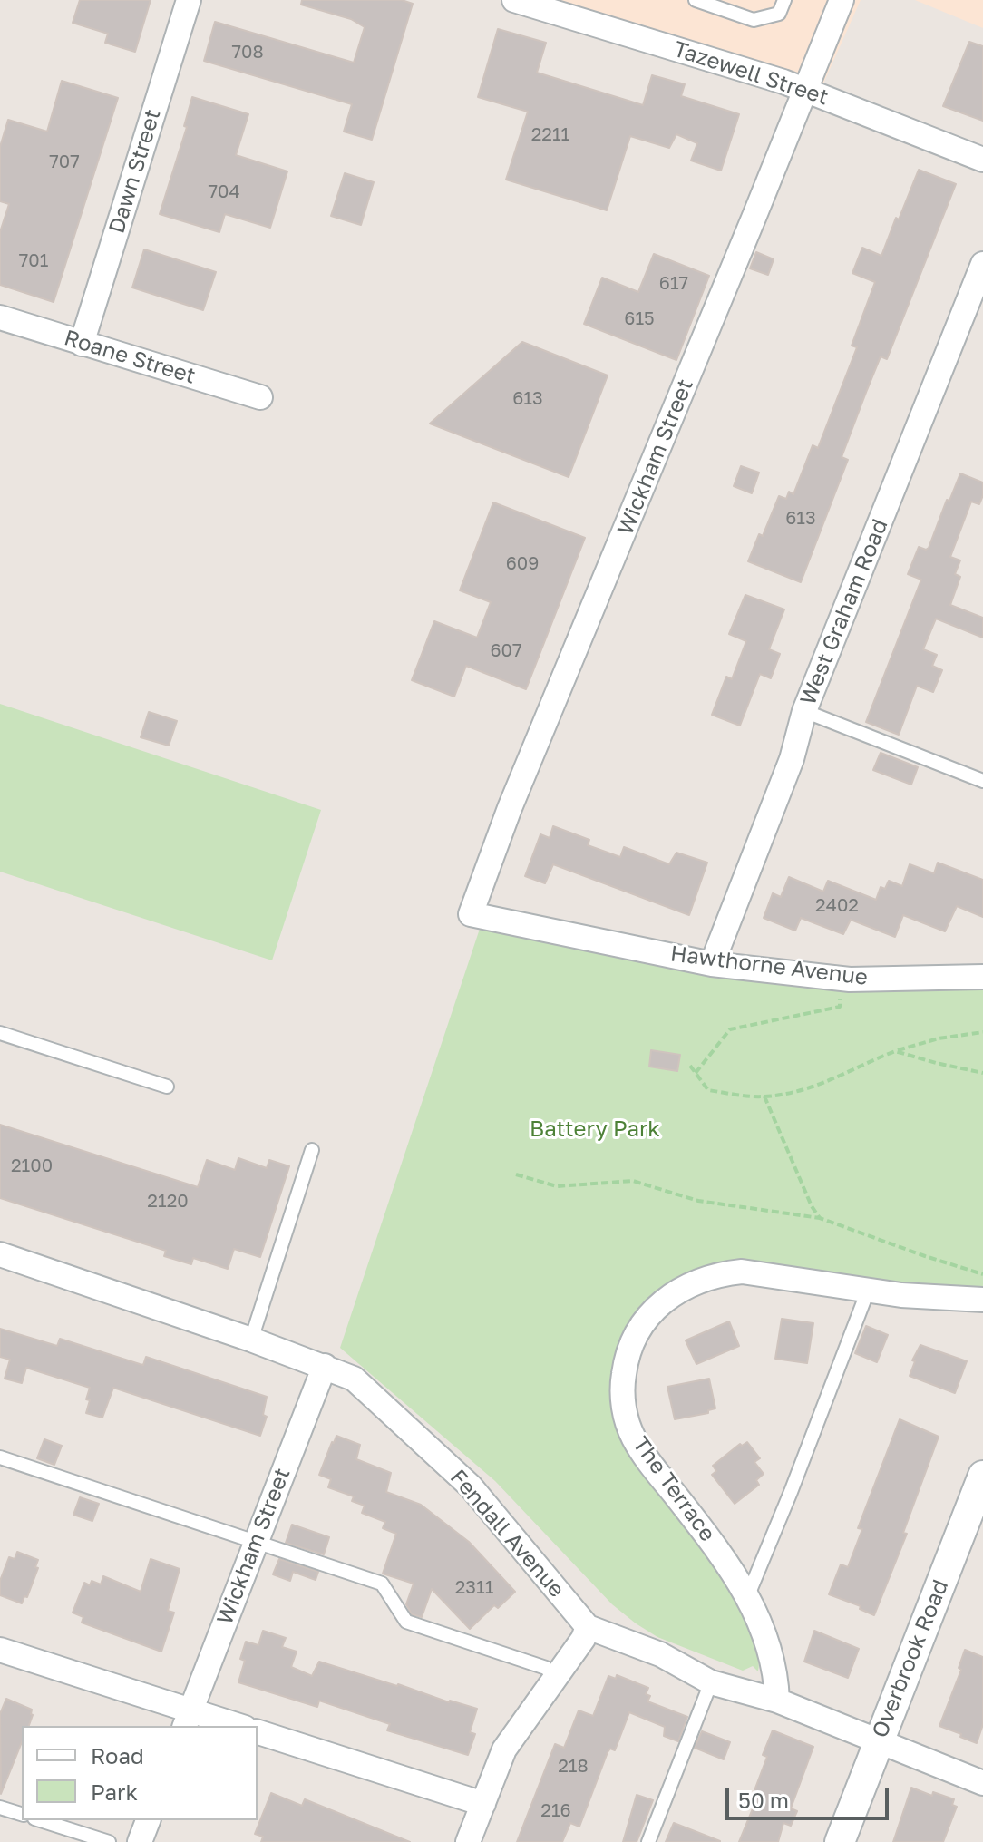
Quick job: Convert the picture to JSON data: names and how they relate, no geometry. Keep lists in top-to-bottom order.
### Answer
{
  "streets": {
    "street": [
      "Tazewell Street",
      "Dawn Street",
      "Roane Street",
      "Wickham Street",
      "West Graham Road",
      "Hawthorne Avenue",
      "The Terrace",
      "Fendall Avenue",
      "Overbrook Road"
    ]
  },
  "crossings": [
    ["Tazewell Street", "Wickham Street"],
    ["Dawn Street", "Roane Street"],
    ["Wickham Street", "Hawthorne Avenue"],
    ["Wickham Street", "Fendall Avenue"],
    ["West Graham Road", "Hawthorne Avenue"],
    ["The Terrace", "Fendall Avenue"],
    ["Fendall Avenue", "Overbrook Road"]
  ],
  "parks": ["Battery Park"],
  "house_numbers": [
    "708",
    "2211",
    "707",
    "704",
    "701",
    "617",
    "615",
    "613",
    "613",
    "609",
    "607",
    "2402",
    "2100",
    "2120",
    "2311",
    "218",
    "216"
  ],
  "legend": ["Road", "Park"],
  "scale_bar": "50 m"
}
